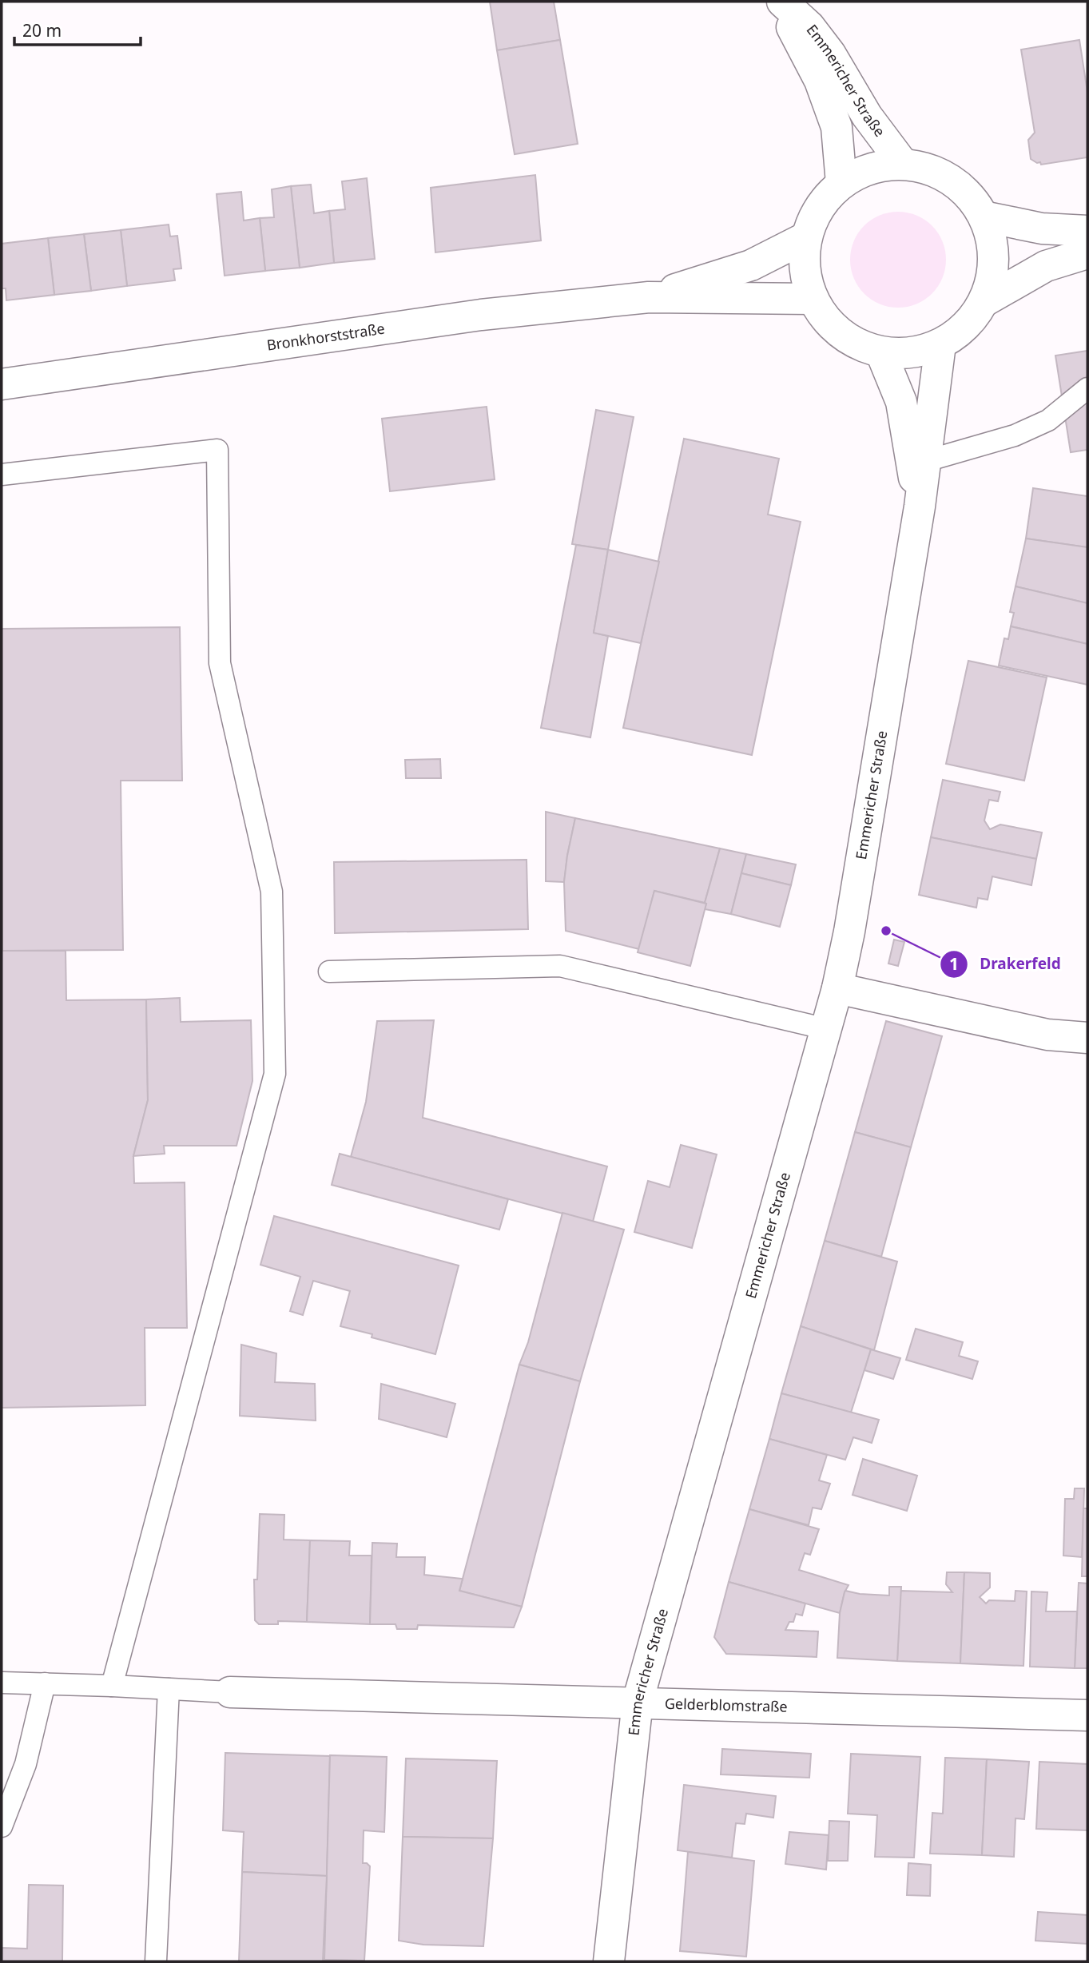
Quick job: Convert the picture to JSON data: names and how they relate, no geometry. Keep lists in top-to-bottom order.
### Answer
{
  "streets": {
    "main road": ["Emmericher Straße", "Bronkhorststraße", "Gelderblomstraße"]
  },
  "crossings": [
    ["Emmericher Straße", "Bronkhorststraße"],
    ["Emmericher Straße", "Gelderblomstraße"]
  ],
  "places": ["Drakerfeld"],
  "scale_bar": "20 m"
}
